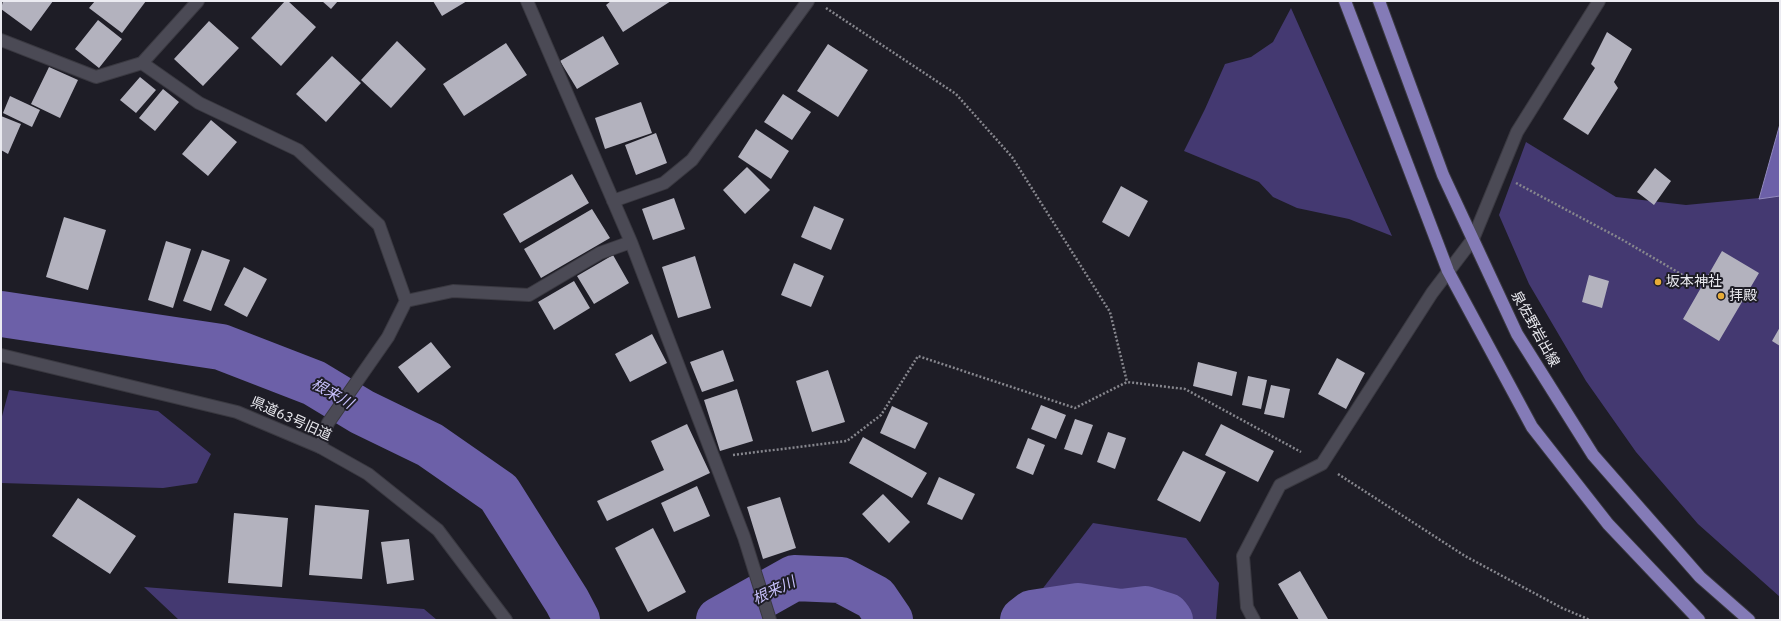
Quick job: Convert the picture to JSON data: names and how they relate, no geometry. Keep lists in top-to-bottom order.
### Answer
{
  "streets": {
    "main road": ["泉佐野岩出線"],
    "street": ["県道63号旧道"]
  },
  "water": ["根来川"],
  "places": ["坂本神社", "拝殿"]
}
